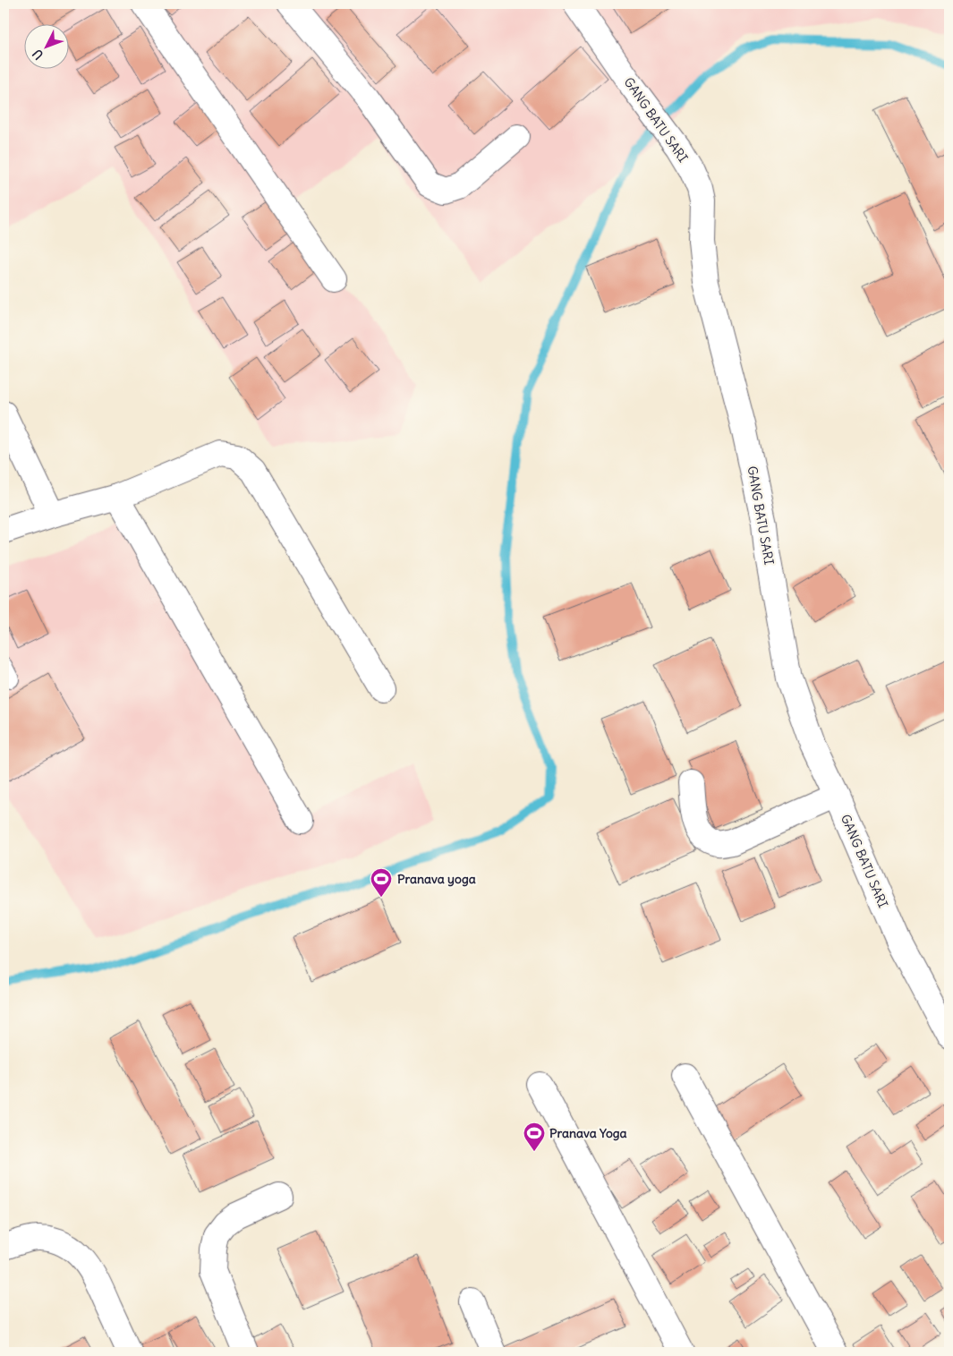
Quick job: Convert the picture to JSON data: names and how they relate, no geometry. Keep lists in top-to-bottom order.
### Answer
{
  "streets": {
    "street": ["GANG BATU SARI"]
  },
  "places": {
    "sports": ["Pranava yoga", "Pranava Yoga"]
  },
  "north": "bottom left"
}
